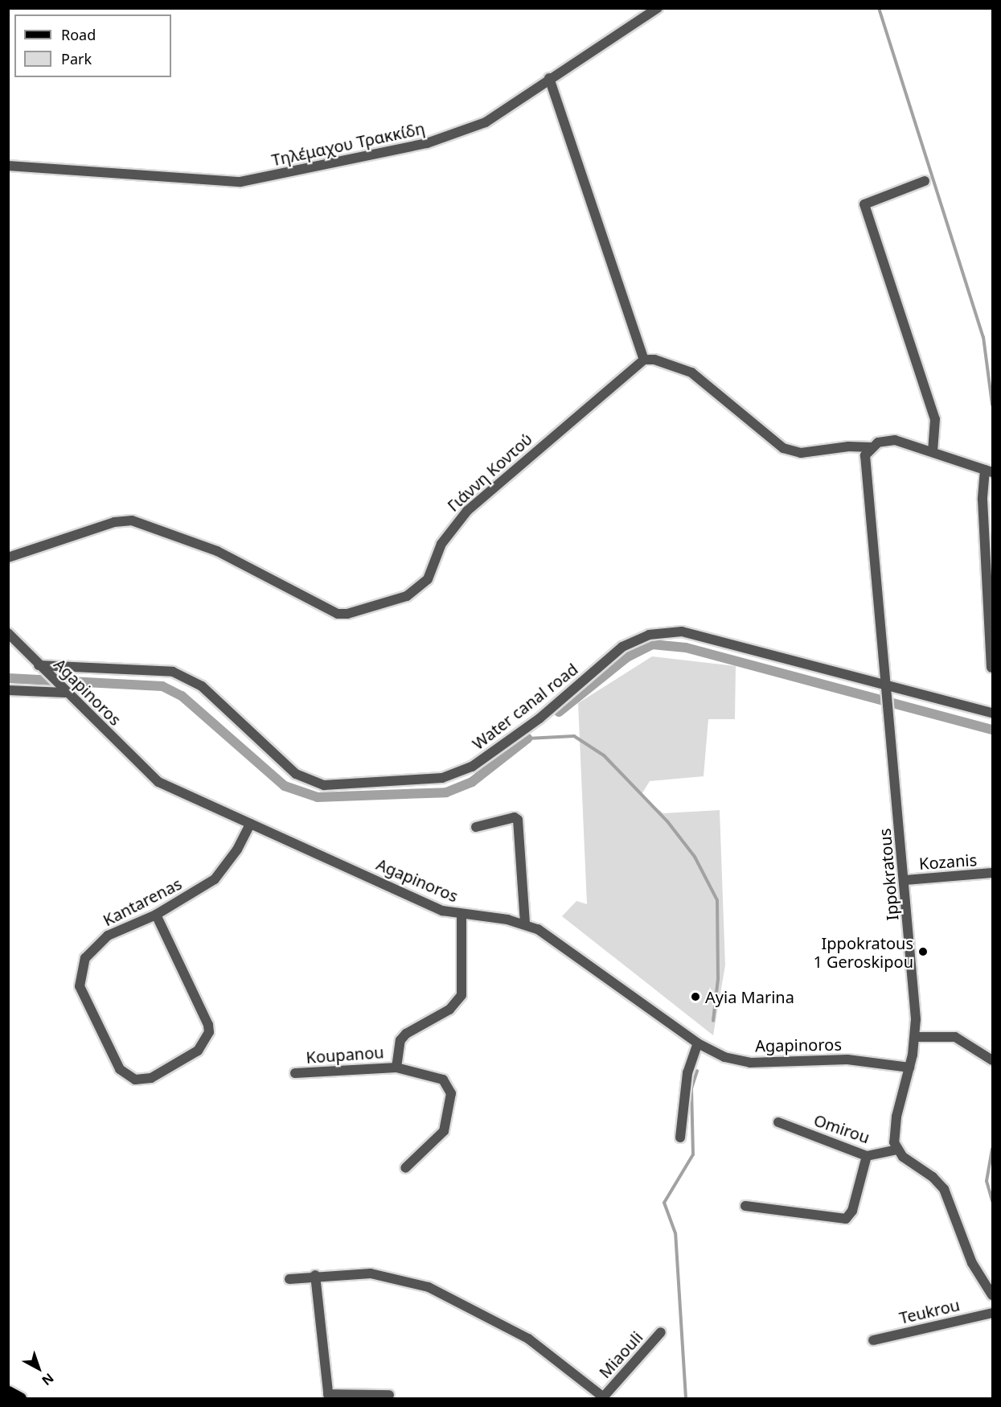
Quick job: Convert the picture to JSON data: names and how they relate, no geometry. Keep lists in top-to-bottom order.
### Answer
{
  "streets": {
    "street": [
      "Τηλέμαχου Τρακκίδη",
      "Γιάννη Κοντού",
      "Agapinoros",
      "Water canal road",
      "Kozanis",
      "Ippokratous",
      "Kantarenas",
      "Koupanou",
      "Omirou",
      "Teukrou",
      "Miaouli"
    ]
  },
  "crossings": [
    ["Agapinoros", "Water canal road"],
    ["Agapinoros", "Ippokratous"],
    ["Agapinoros", "Kantarenas"],
    ["Agapinoros", "Koupanou"],
    ["Water canal road", "Ippokratous"],
    ["Kozanis", "Ippokratous"],
    ["Ippokratous", "Omirou"]
  ],
  "places": ["Ippokratous 1 Geroskipou", "Ayia Marina"],
  "legend": ["Road", "Park"],
  "north": "bottom right"
}
